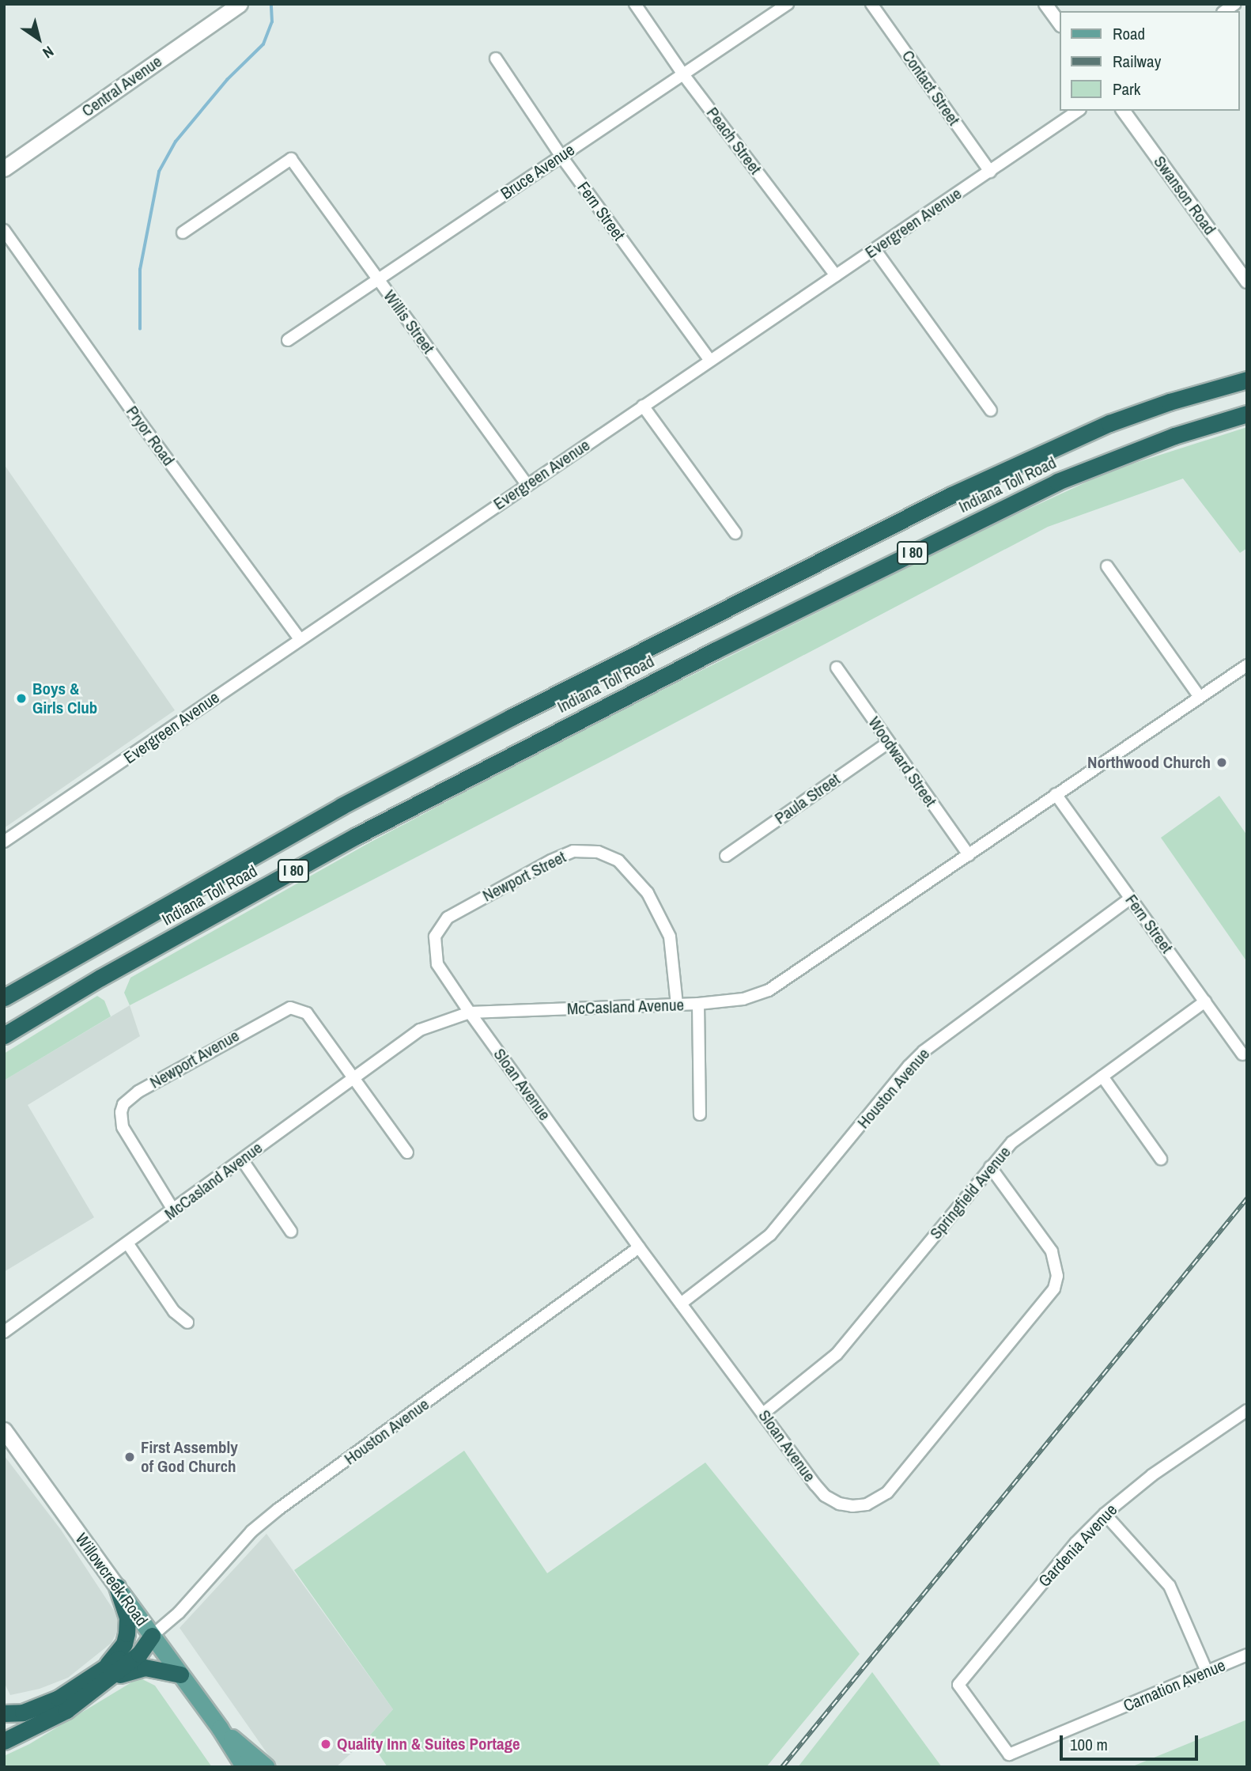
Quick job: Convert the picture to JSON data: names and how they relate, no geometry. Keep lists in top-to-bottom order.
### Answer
{
  "streets": {
    "highway": ["Indiana Toll Road", "I 80"],
    "main road": ["Central Avenue", "Willowcreek Road"],
    "street": [
      "Contact Street",
      "Peach Street",
      "Bruce Avenue",
      "Swanson Road",
      "Fern Street",
      "Evergreen Avenue",
      "Willis Street",
      "Pryor Road",
      "Woodward Street",
      "Paula Street",
      "Newport Street",
      "McCasland Avenue",
      "Newport Avenue",
      "Sloan Avenue",
      "Houston Avenue",
      "Springfield Avenue",
      "Gardenia Avenue",
      "Carnation Avenue"
    ]
  },
  "crossings": [
    ["Contact Street", "Evergreen Avenue"],
    ["Peach Street", "Bruce Avenue"],
    ["Peach Street", "Evergreen Avenue"],
    ["Bruce Avenue", "Fern Street"],
    ["Bruce Avenue", "Willis Street"],
    ["Fern Street", "Evergreen Avenue"],
    ["Fern Street", "McCasland Avenue"],
    ["Fern Street", "Houston Avenue"],
    ["Fern Street", "Springfield Avenue"],
    ["Evergreen Avenue", "Willis Street"],
    ["Evergreen Avenue", "Pryor Road"],
    ["Woodward Street", "Paula Street"],
    ["Woodward Street", "McCasland Avenue"],
    ["Newport Street", "McCasland Avenue"],
    ["Newport Street", "Sloan Avenue"],
    ["McCasland Avenue", "Newport Avenue"],
    ["McCasland Avenue", "Sloan Avenue"],
    ["Sloan Avenue", "Houston Avenue"],
    ["Sloan Avenue", "Springfield Avenue"],
    ["Houston Avenue", "Willowcreek Road"],
    ["Gardenia Avenue", "Carnation Avenue"]
  ],
  "places": [
    "Boys & Girls Club",
    "Northwood Church",
    "First Assembly of God Church",
    "Quality Inn & Suites Portage"
  ],
  "legend": ["Road", "Railway", "Park"],
  "scale_bar": "100 m",
  "north": "bottom right"
}
